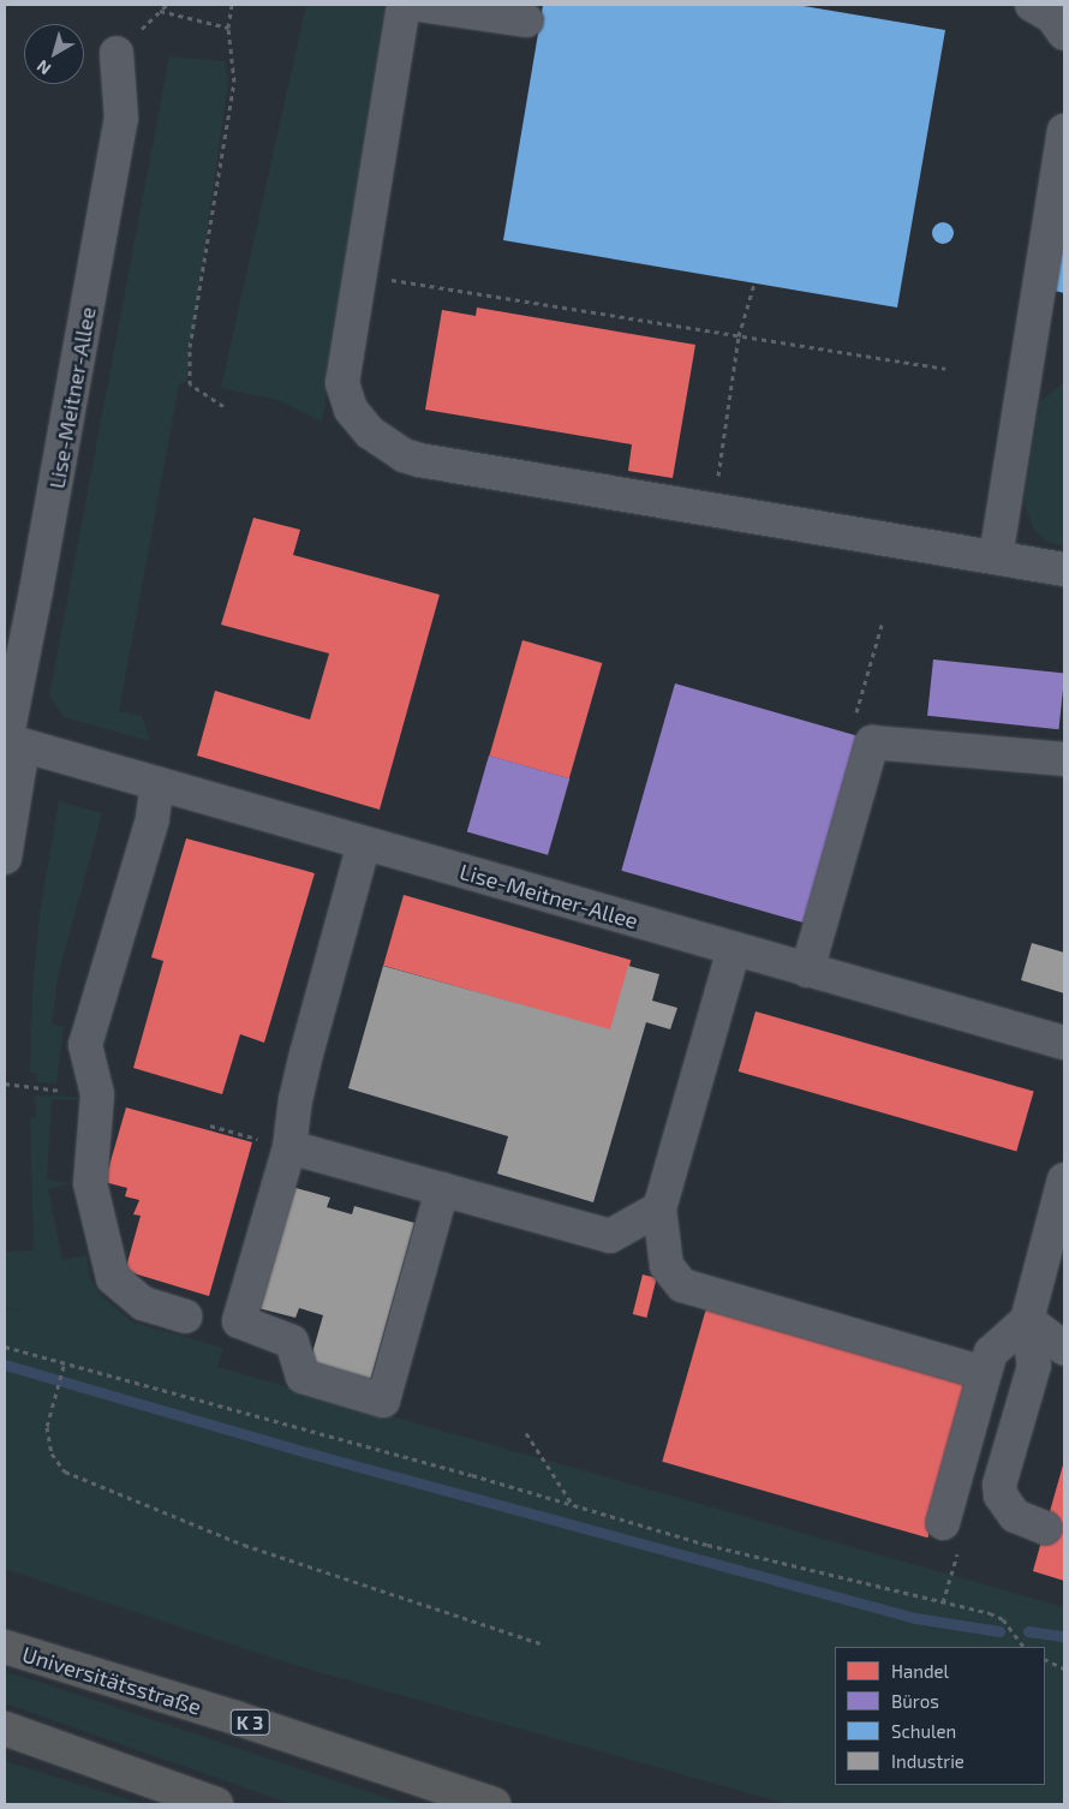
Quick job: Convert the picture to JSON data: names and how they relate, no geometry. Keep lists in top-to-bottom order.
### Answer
{
  "streets": {
    "highway": ["Universitätsstraße", "K 3"],
    "street": ["Lise-Meitner-Allee"]
  },
  "legend": [
    "Handel",
    "Büros",
    "Schulen",
    "Industrie"
  ],
  "north": "bottom left"
}
